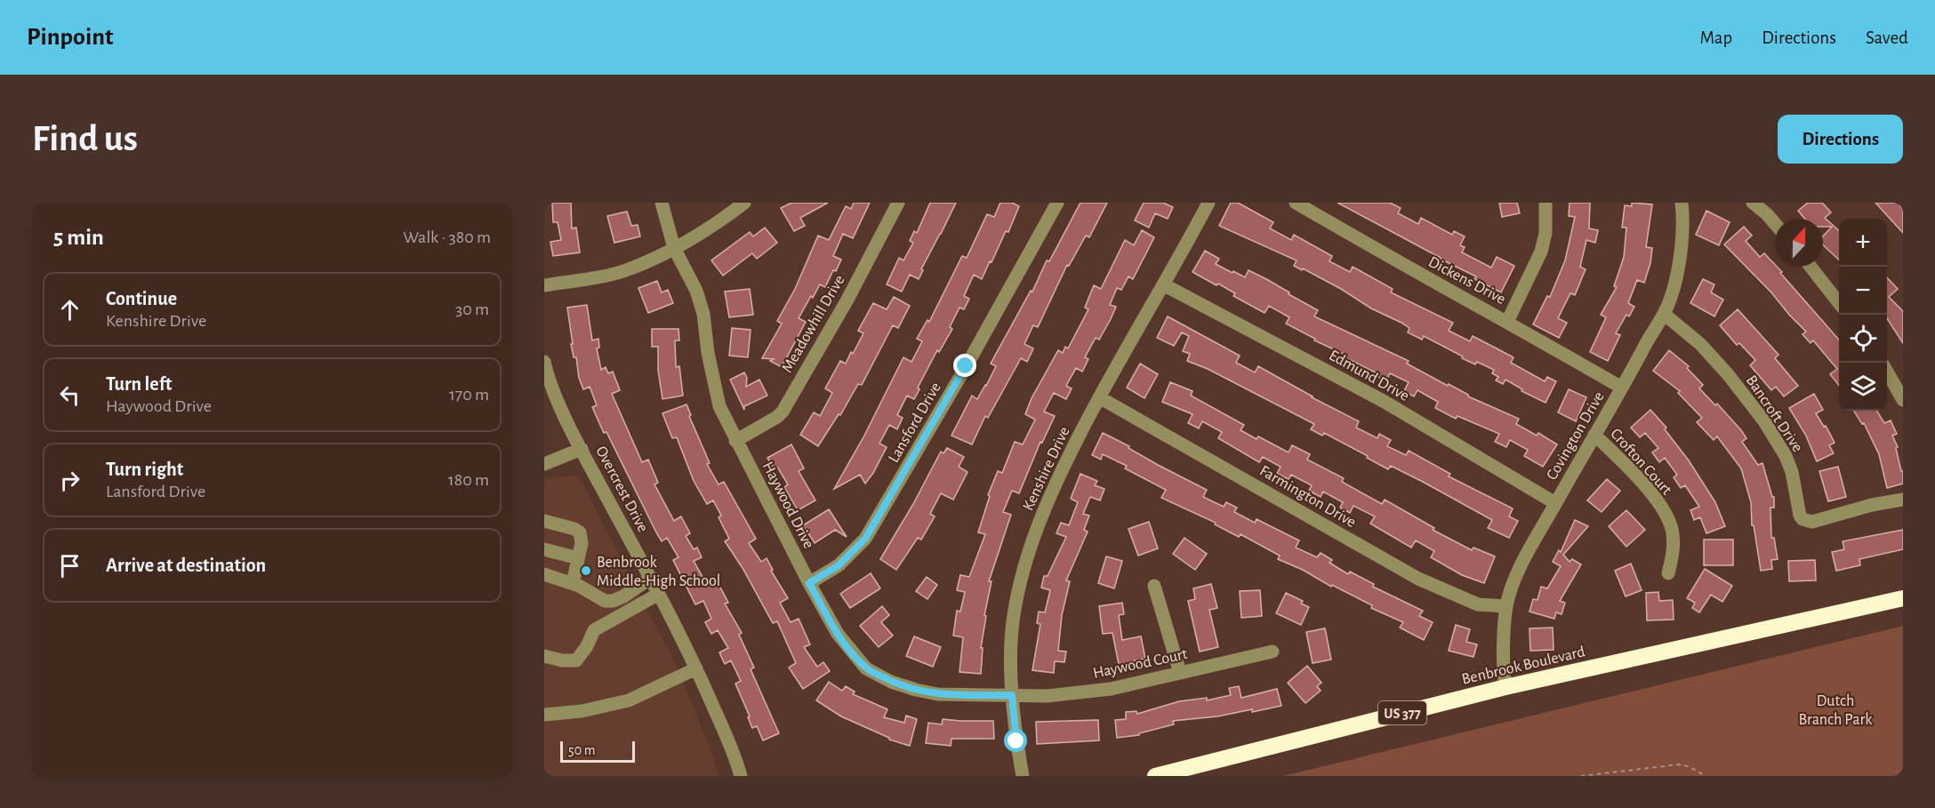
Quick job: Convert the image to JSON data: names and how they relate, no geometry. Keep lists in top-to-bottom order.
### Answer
{
  "streets": {
    "highway": ["Benbrook Boulevard", "US 377"],
    "street": [
      "Dickens Drive",
      "Meadowhill Drive",
      "Edmund Drive",
      "Bancroft Drive",
      "Lansford Drive",
      "Covington Drive",
      "Crofton Court",
      "Kenshire Drive",
      "Overcrest Drive",
      "Farmington Drive",
      "Haywood Drive",
      "Haywood Court"
    ]
  },
  "crossings": [
    ["Dickens Drive", "Covington Drive"],
    ["Meadowhill Drive", "Haywood Drive"],
    ["Edmund Drive", "Covington Drive"],
    ["Edmund Drive", "Kenshire Drive"],
    ["Bancroft Drive", "Covington Drive"],
    ["Lansford Drive", "Haywood Drive"],
    ["Covington Drive", "Crofton Court"],
    ["Covington Drive", "Farmington Drive"],
    ["Covington Drive", "Benbrook Boulevard"],
    ["Kenshire Drive", "Farmington Drive"],
    ["Kenshire Drive", "Haywood Drive"],
    ["Kenshire Drive", "Haywood Court"],
    ["Haywood Drive", "Haywood Court"]
  ],
  "parks": ["Dutch Branch Park"],
  "places": ["Benbrook Middle-High School"],
  "scale_bar": "50 m",
  "north": "top",
  "page": {
    "header": "Pinpoint",
    "nav": ["Map", "Directions", "Saved"],
    "buttons": "Directions",
    "title": "Find us",
    "heading": ["5 min", "Walk · 380 m"],
    "map_buttons": ["+", "−"],
    "list": [
      ["Continue", "Kenshire Drive", "30 m"],
      ["Turn left", "Haywood Drive", "170 m"],
      ["Turn right", "Lansford Drive", "180 m"],
      "Arrive at destination"
    ],
    "scale": "50 m"
  }
}
